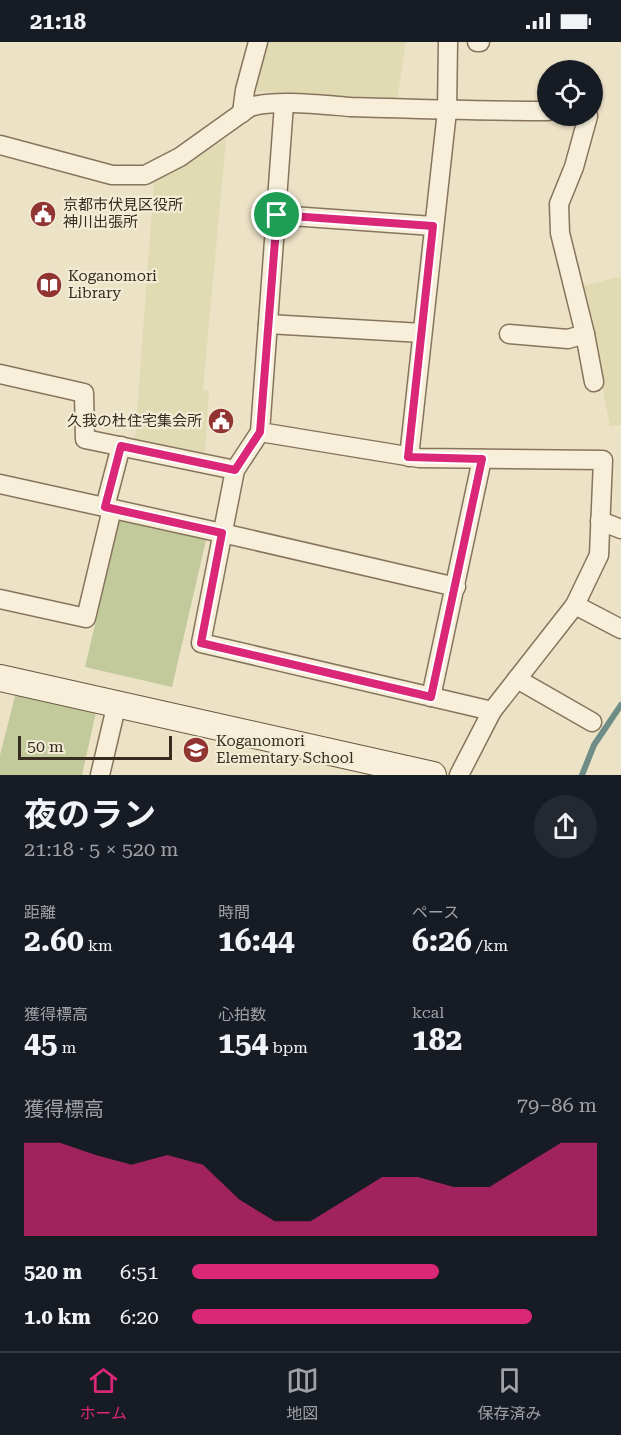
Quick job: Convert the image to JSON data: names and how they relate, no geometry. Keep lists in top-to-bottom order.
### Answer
{
  "places": {
    "public building": ["京都市伏見区役所 神川出張所", "久我の杜住宅集会所"],
    "library": ["Koganomori Library"],
    "school or university": ["Koganomori Elementary School"]
  },
  "scale_bar": "50 m",
  "page": {
    "status": "21:18",
    "scale": "50 m",
    "heading": ["夜のラン", "21:18 · 5 × 520 m"],
    "stats": [
      ["距離", "2.60 km"],
      ["時間", "16:44"],
      ["ペース", "6:26 /km"],
      ["獲得標高", "45 m"],
      ["心拍数", "154 bpm"],
      ["kcal", "182"]
    ],
    "chart": ["獲得標高", "79–86 m"],
    "list": [
      {
        "name": "520 m",
        "note": "6:51"
      },
      {
        "name": "1.0 km",
        "note": "6:20"
      }
    ],
    "tabs": ["ホーム", "地図", "保存済み"]
  }
}
